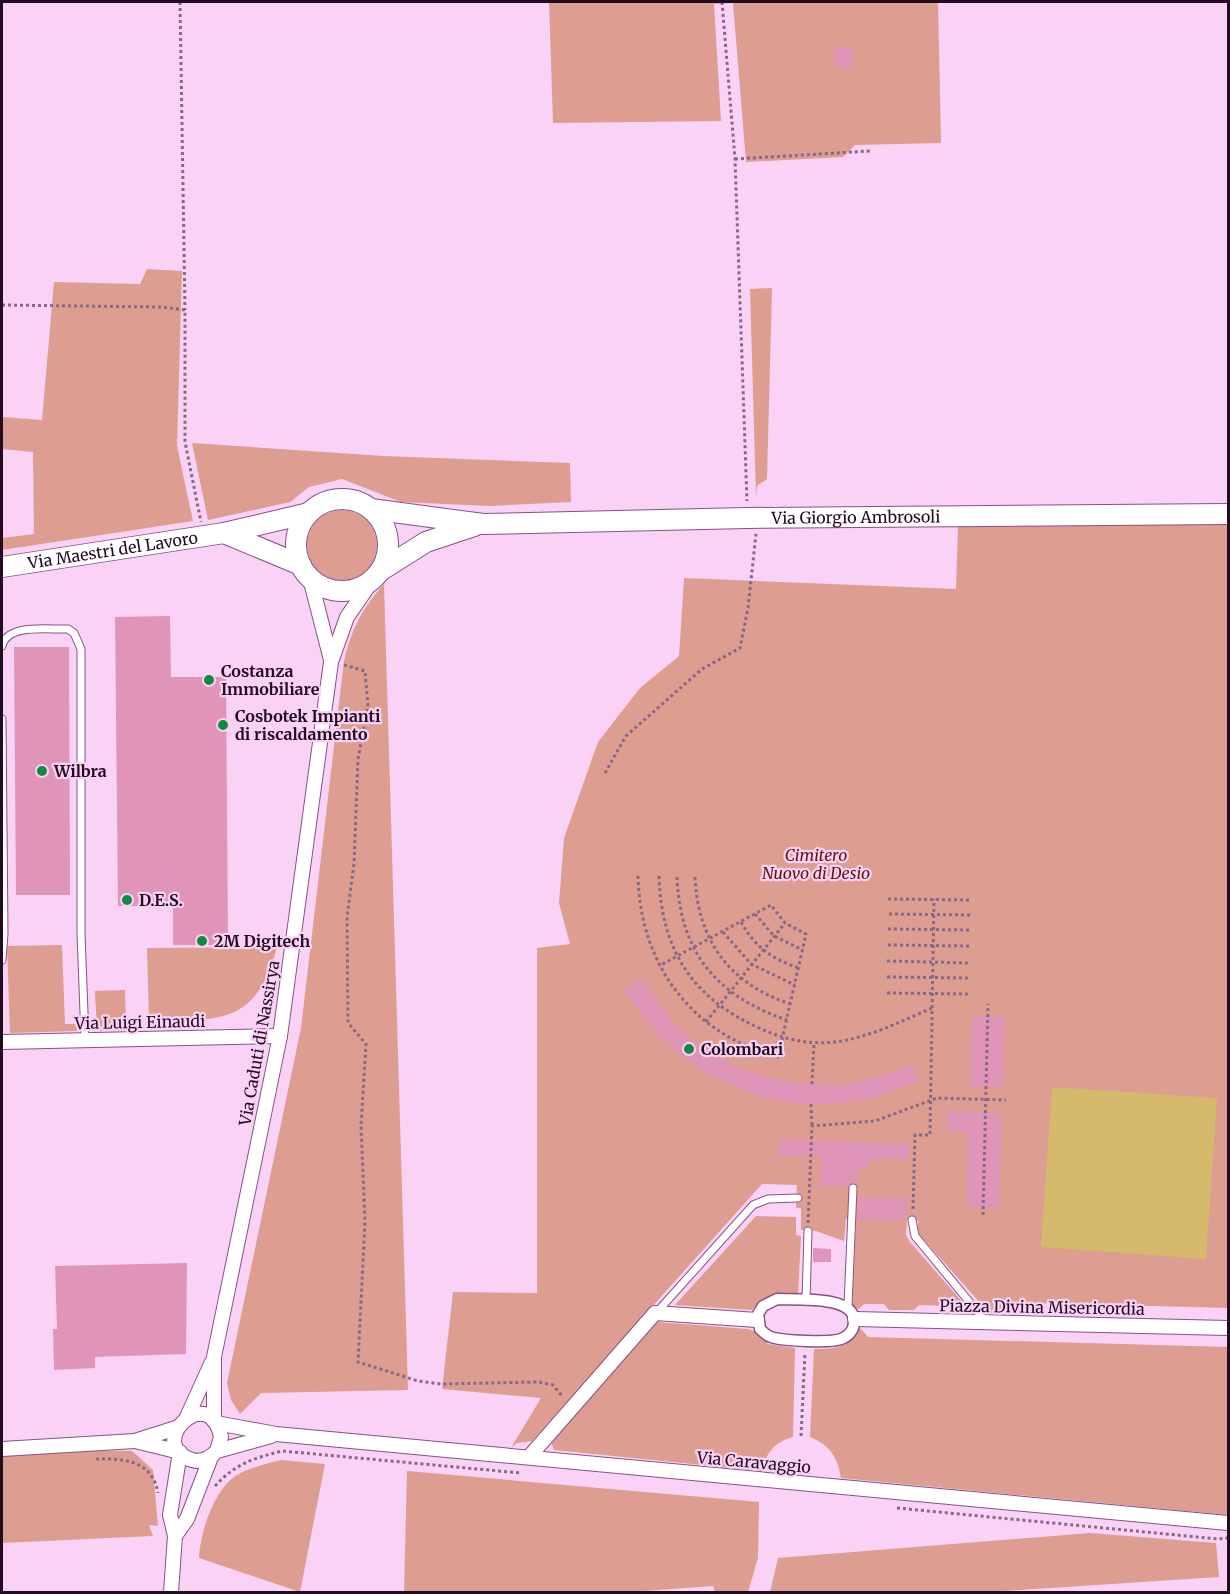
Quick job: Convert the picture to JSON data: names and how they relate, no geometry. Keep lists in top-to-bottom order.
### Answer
{
  "streets": {
    "main road": ["Via Giorgio Ambrosoli", "Via Maestri del Lavoro"],
    "street": [
      "Via Luigi Einaudi",
      "Via Caduti di Nassirya",
      "Piazza Divina Misericordia",
      "Via Caravaggio"
    ]
  },
  "crossings": [
    ["Via Giorgio Ambrosoli", "Via Maestri del Lavoro"],
    ["Via Giorgio Ambrosoli", "Via Caduti di Nassirya"],
    ["Via Maestri del Lavoro", "Via Caduti di Nassirya"],
    ["Via Luigi Einaudi", "Via Caduti di Nassirya"],
    ["Via Caduti di Nassirya", "Via Caravaggio"]
  ],
  "parks": ["Cimitero Nuovo di Desio"],
  "places": [
    "Costanza Immobiliare",
    "Cosbotek Impianti di riscaldamento",
    "Wilbra",
    "D.E.S.",
    "2M Digitech",
    "Colombari"
  ]
}
